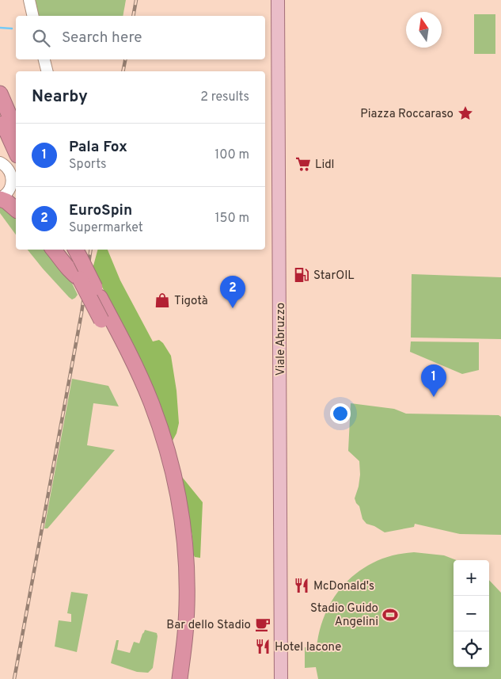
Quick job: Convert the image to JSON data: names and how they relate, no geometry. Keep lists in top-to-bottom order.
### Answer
{
  "streets": {
    "main road": ["Viale Abruzzo"]
  },
  "places": {
    "place": ["Piazza Roccaraso"],
    "supermarket": ["Lidl"],
    "fuel station": ["StarOIL"],
    "shop": ["Tigotà"],
    "restaurant": ["McDonald's", "Hotel Iacone"],
    "sports": ["Stadio Guido Angelini"],
    "cafe": ["Bar dello Stadio"]
  },
  "north": "top",
  "page": {
    "search": "Search here",
    "heading": ["Nearby", "2 results"],
    "list": [
      {
        "mark": "1",
        "name": "Pala Fox",
        "note": "Sports",
        "value": "100 m"
      },
      {
        "mark": "2",
        "name": "EuroSpin",
        "note": "Supermarket",
        "value": "150 m"
      }
    ],
    "pins": ["2", "1"],
    "map_buttons": ["+", "−"]
  }
}
